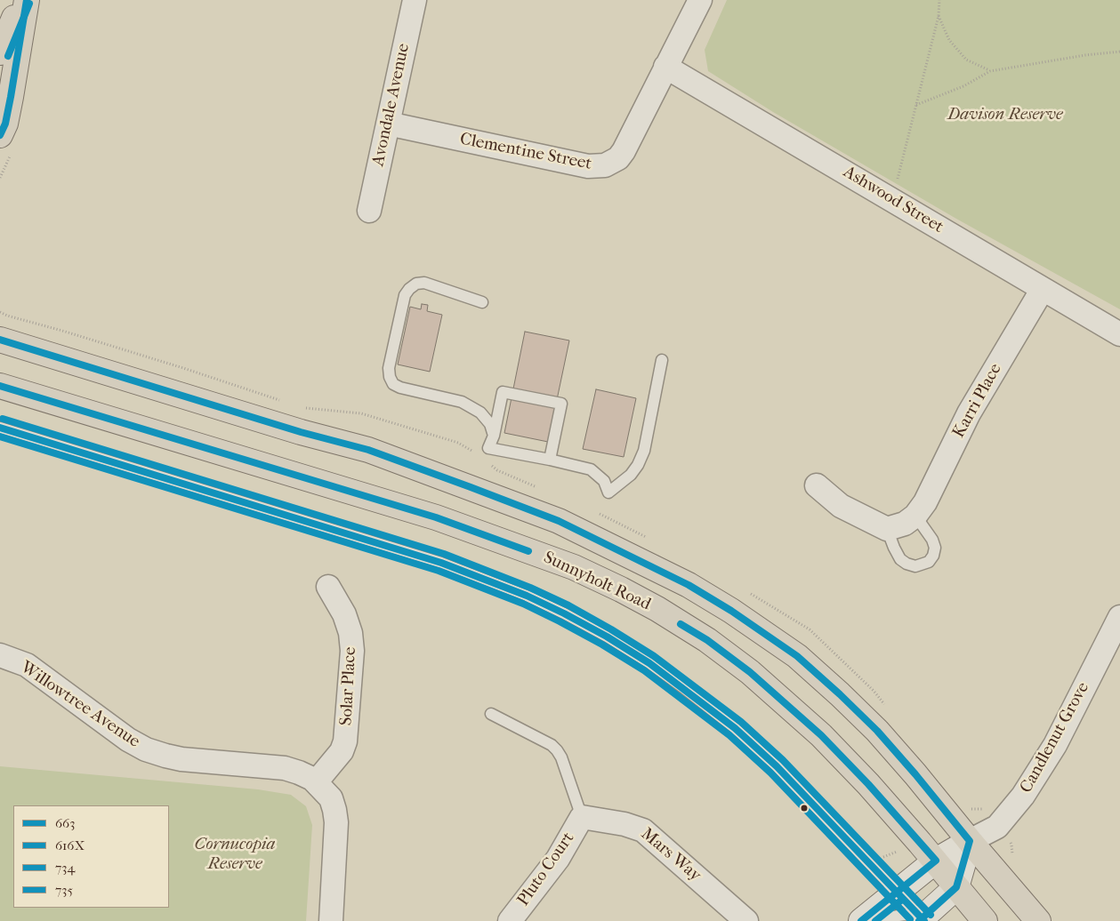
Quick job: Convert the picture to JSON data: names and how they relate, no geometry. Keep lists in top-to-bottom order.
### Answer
{
  "streets": {
    "main road": ["Sunnyholt Road"],
    "street": [
      "Avondale Avenue",
      "Clementine Street",
      "Ashwood Street",
      "Karri Place",
      "Solar Place",
      "Willowtree Avenue",
      "Candlenut Grove",
      "Mars Way",
      "Pluto Court"
    ]
  },
  "crossings": [
    ["Avondale Avenue", "Clementine Street"],
    ["Clementine Street", "Ashwood Street"],
    ["Ashwood Street", "Karri Place"],
    ["Solar Place", "Willowtree Avenue"],
    ["Mars Way", "Pluto Court"]
  ],
  "parks": ["Davison Reserve", "Cornucopia Reserve"],
  "lines": [
    "transit line 663",
    "transit line 616X",
    "transit line 735",
    "transit line 734"
  ],
  "legend": [
    "663",
    "616X",
    "734",
    "735"
  ]
}
